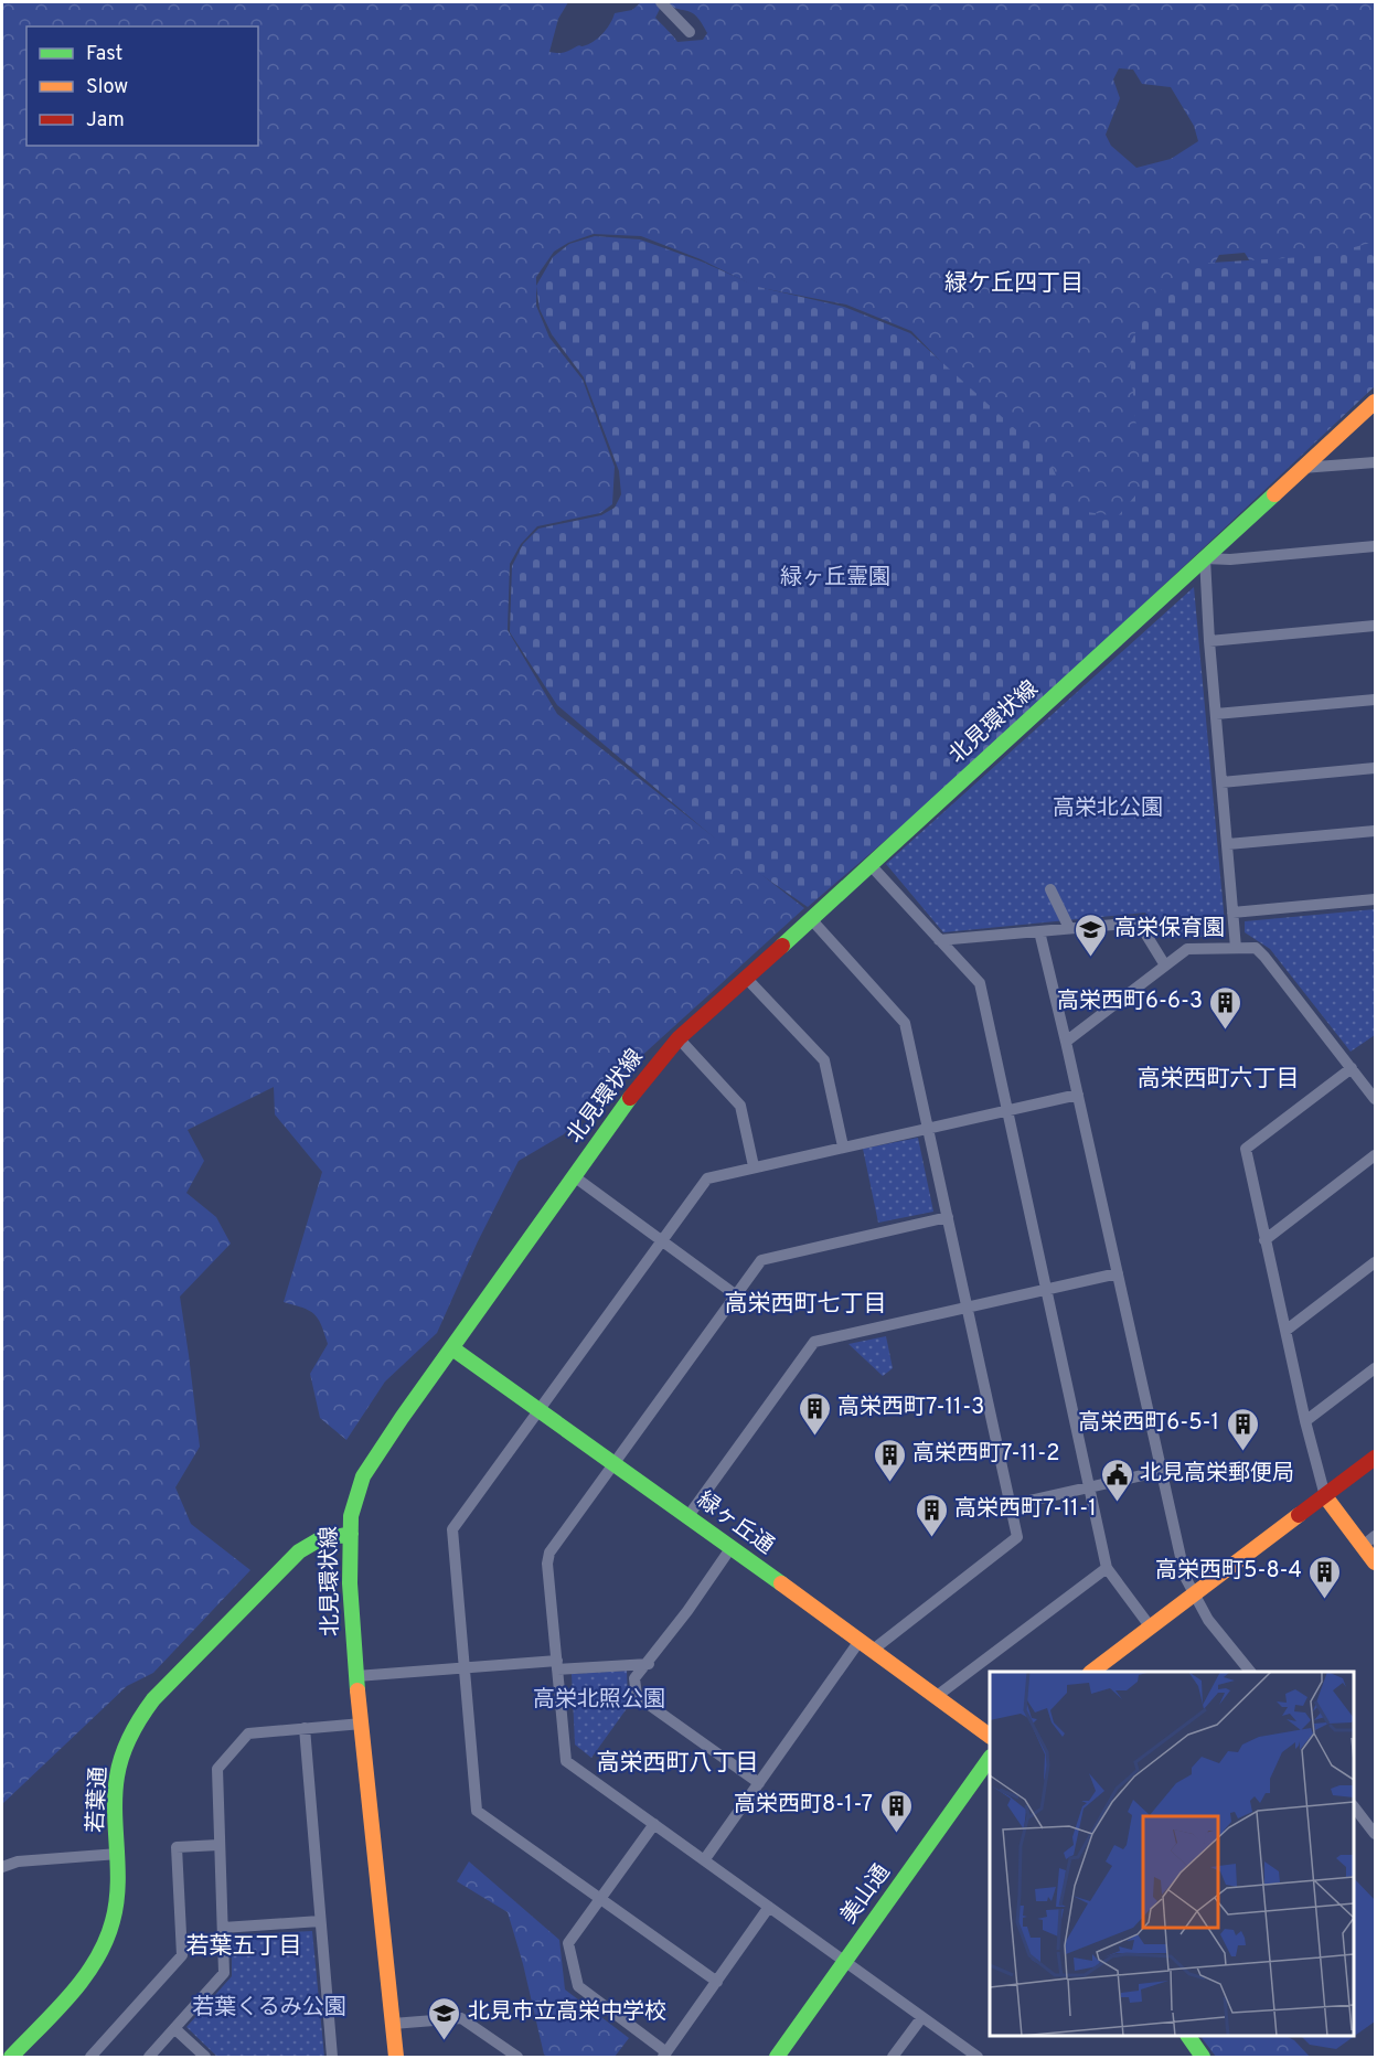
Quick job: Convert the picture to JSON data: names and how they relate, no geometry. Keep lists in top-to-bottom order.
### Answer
{
  "streets": {
    "street": [
      "北見環状線",
      "緑ヶ丘通",
      "若葉通",
      "美山通"
    ]
  },
  "crossings": [
    ["北見環状線", "緑ヶ丘通"],
    ["北見環状線", "若葉通"]
  ],
  "districts": [
    "緑ケ丘四丁目",
    "高栄西町六丁目",
    "高栄西町七丁目",
    "高栄西町八丁目",
    "若葉五丁目"
  ],
  "parks": [
    "緑ヶ丘霊園",
    "高栄北公園",
    "高栄北照公園",
    "若葉くるみ公園"
  ],
  "places": {
    "school or university": ["高栄保育園", "北見市立高栄中学校"],
    "building": [
      "高栄西町6-6-3",
      "高栄西町7-11-3",
      "高栄西町6-5-1",
      "高栄西町7-11-2",
      "高栄西町7-11-1",
      "高栄西町5-8-4",
      "高栄西町8-1-7"
    ],
    "public building": ["北見高栄郵便局"]
  },
  "legend": ["Fast", "Slow", "Jam"]
}
